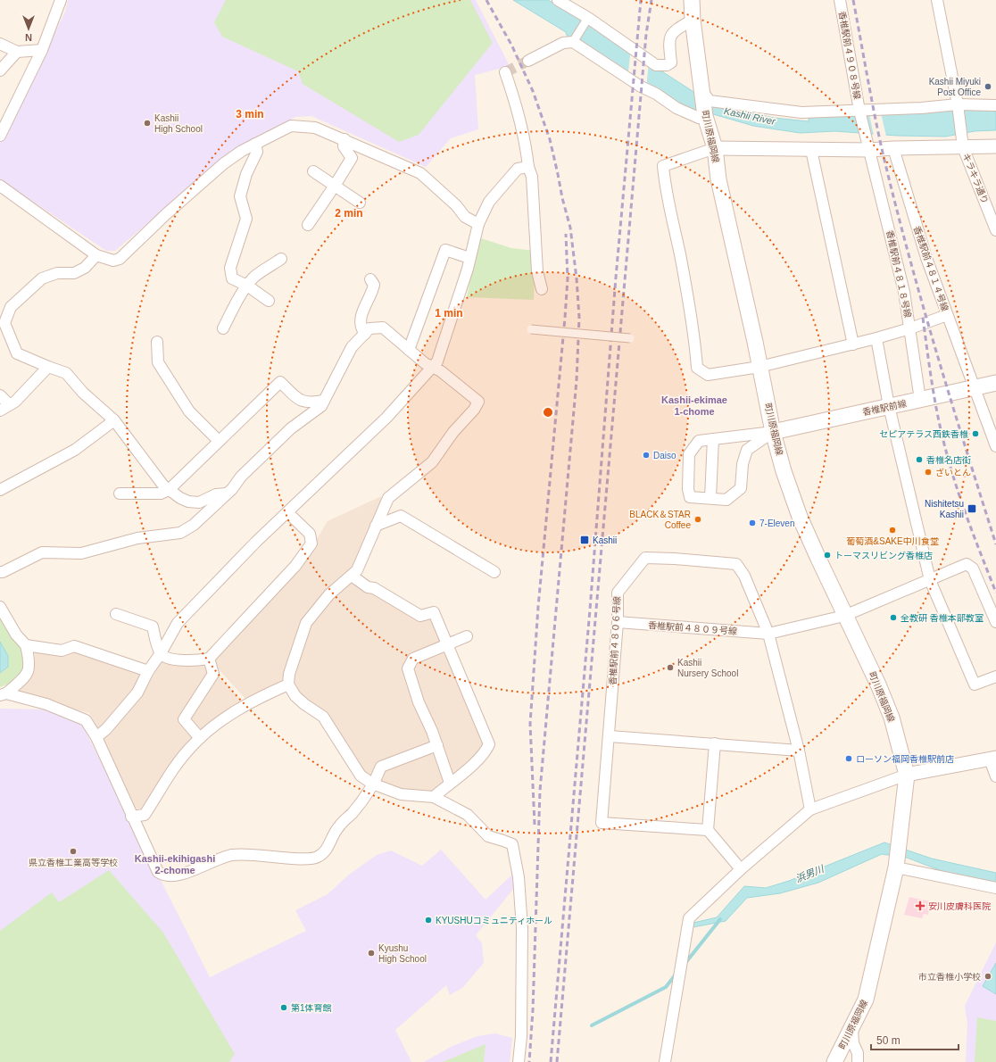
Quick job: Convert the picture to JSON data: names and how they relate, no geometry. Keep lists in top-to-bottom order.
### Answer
{
  "streets": {
    "main road": ["町川原福岡線", "香椎駅前線"],
    "street": [
      "香椎駅前４９０８号線",
      "キラキラ通り",
      "香椎駅前４８１４号線",
      "香椎駅前４８１８号線",
      "香椎駅前４８０９号線",
      "香椎駅前４８０６号線"
    ]
  },
  "crossings": [
    ["香椎駅前４９０８号線", "香椎駅前４８１８号線"],
    ["町川原福岡線", "香椎駅前線"],
    ["香椎駅前４８１４号線", "香椎駅前線"],
    ["香椎駅前４８１８号線", "香椎駅前線"],
    ["香椎駅前４８０９号線", "香椎駅前４８０６号線"]
  ],
  "districts": ["Kashii-ekimae 1-chome", "Kashii-ekihigashi 2-chome"],
  "water": ["Kashii River", "浜男川"],
  "places": {
    "other": [
      "Kashii Miyuki Post Office",
      "Kashii High School",
      "セピアテラス西鉄香椎",
      "Daiso",
      "香椎名店街",
      "ざいとん",
      "BLACK＆STAR Coffee",
      "7-Eleven",
      "葡萄酒&SAKE中川食堂",
      "トーマスリビング香椎店",
      "全教研 香椎本部教室",
      "Kashii Nursery School",
      "ローソン福岡香椎駅前店",
      "県立香椎工業高等学校",
      "KYUSHUコミュニティホール",
      "Kyushu High School",
      "市立香椎小学校",
      "第1体育館"
    ],
    "transit": ["Nishitetsu Kashii", "Kashii"],
    "health": ["安川皮膚科医院"]
  },
  "scale_bar": "50 m",
  "north": "bottom",
  "rings": ["3 min", "2 min", "1 min"]
}
